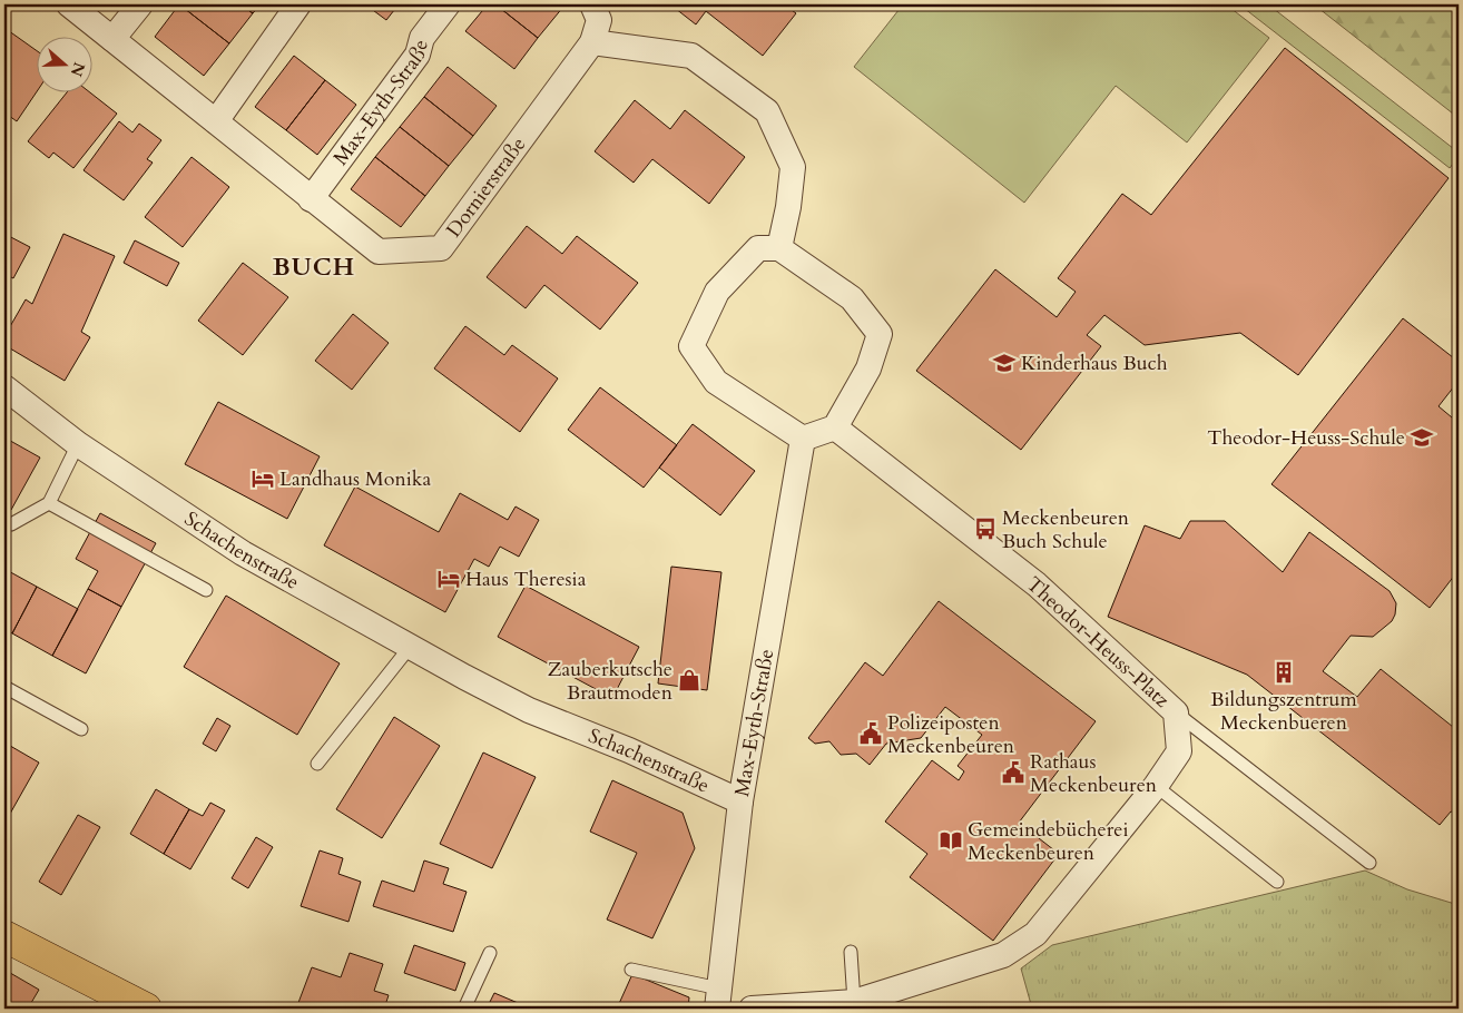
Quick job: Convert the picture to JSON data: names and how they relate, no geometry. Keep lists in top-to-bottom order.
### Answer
{
  "streets": {
    "street": [
      "Max-Eyth-Straße",
      "Dornierstraße",
      "Schachenstraße",
      "Theodor-Heuss-Platz"
    ]
  },
  "crossings": [
    ["Max-Eyth-Straße", "Dornierstraße"],
    ["Max-Eyth-Straße", "Schachenstraße"],
    ["Max-Eyth-Straße", "Theodor-Heuss-Platz"]
  ],
  "districts": ["BUCH"],
  "places": {
    "school or university": ["Kinderhaus Buch", "Theodor-Heuss-Schule"],
    "hotel": ["Landhaus Monika", "Haus Theresia"],
    "bus stop": ["Meckenbeuren Buch Schule"],
    "building": ["Bildungszentrum Meckenbueren"],
    "shop": ["Zauberkutsche Brautmoden"],
    "public building": ["Polizeiposten Meckenbeuren", "Rathaus Meckenbeuren"],
    "library": ["Gemeindebücherei Meckenbeuren"]
  },
  "north": "right"
}
